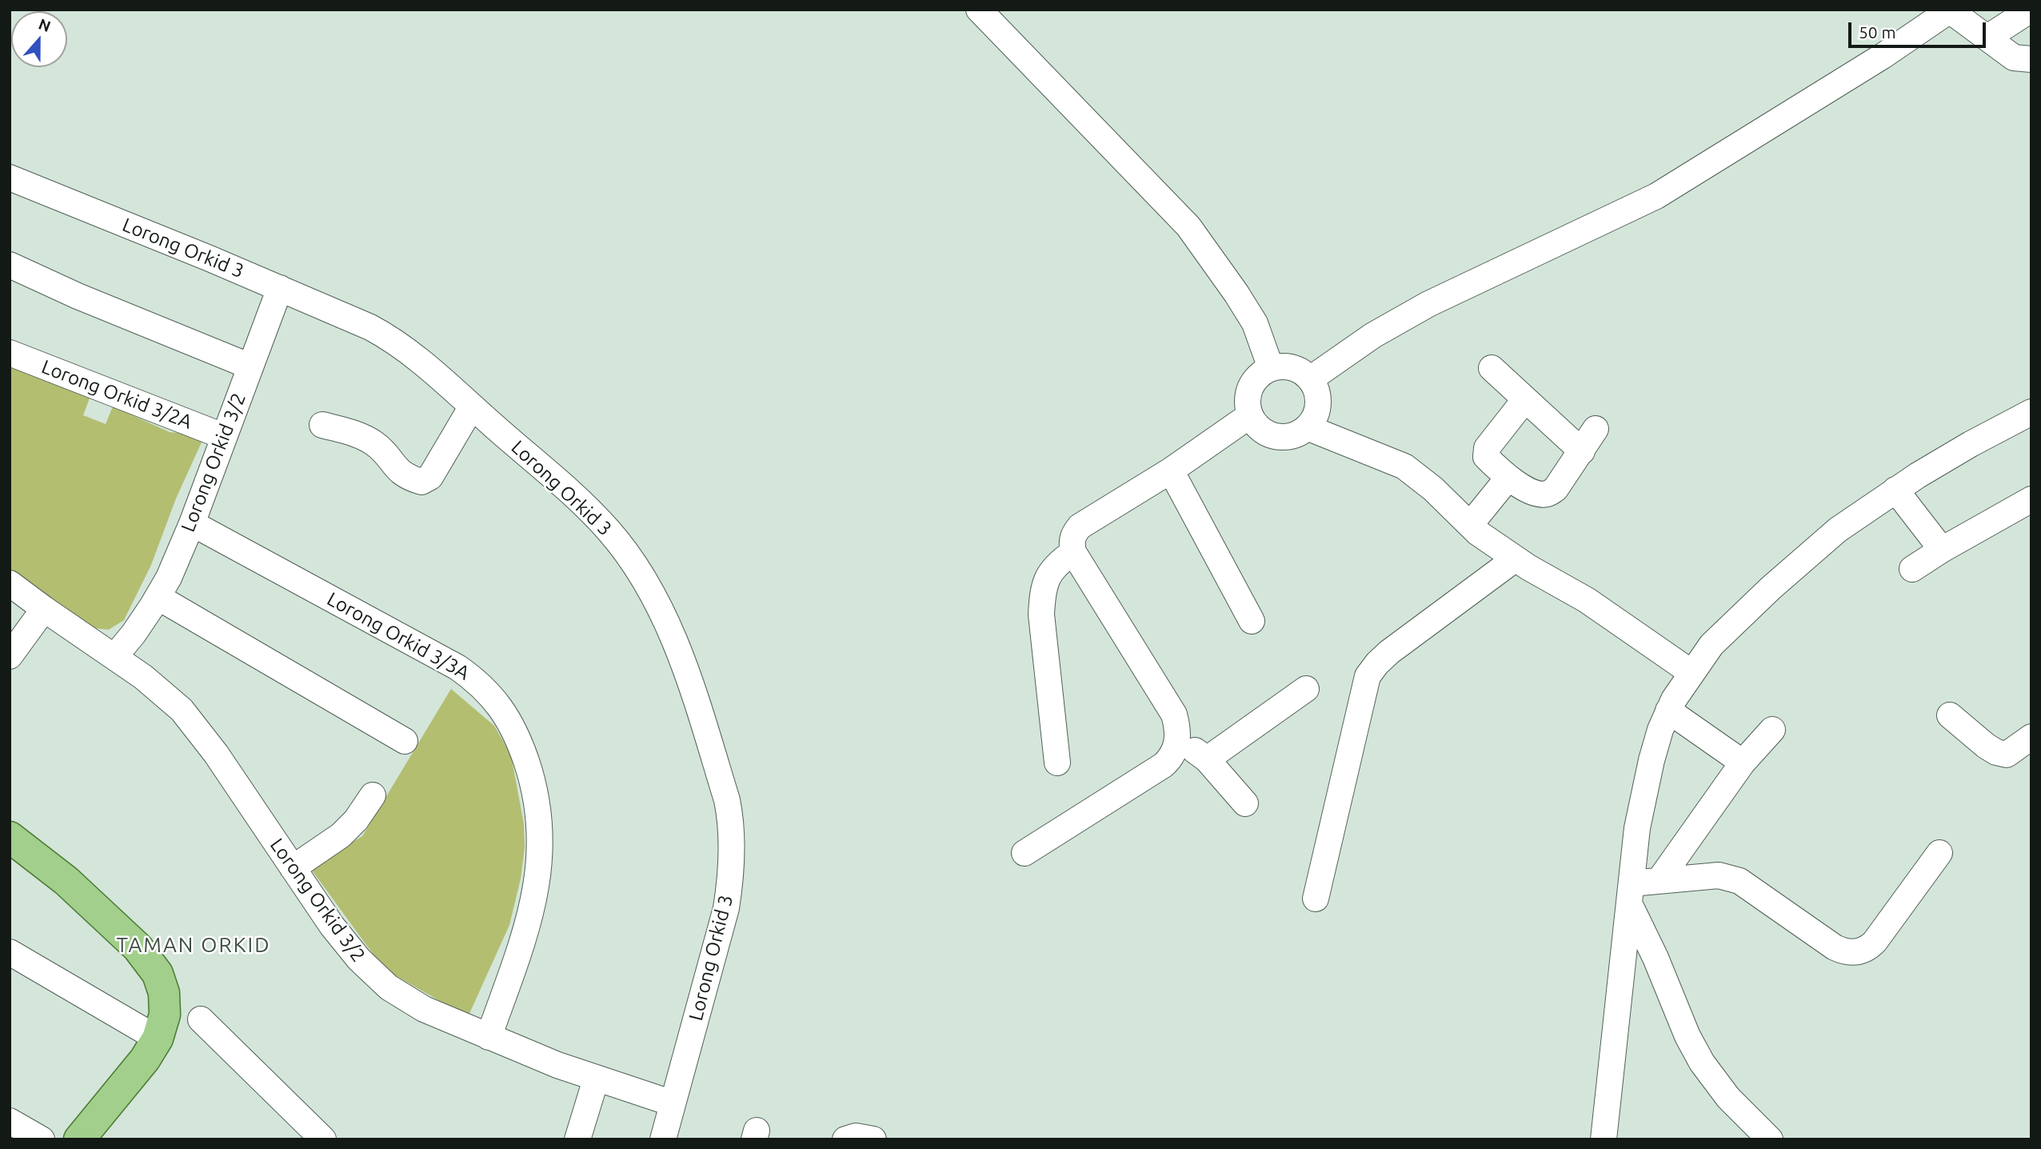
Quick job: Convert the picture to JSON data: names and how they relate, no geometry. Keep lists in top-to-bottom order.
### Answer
{
  "streets": {
    "street": [
      "Lorong Orkid 3",
      "Lorong Orkid 3/2A",
      "Lorong Orkid 3/2",
      "Lorong Orkid 3/3A"
    ]
  },
  "crossings": [
    ["Lorong Orkid 3", "Lorong Orkid 3/2"],
    ["Lorong Orkid 3/2A", "Lorong Orkid 3/2"],
    ["Lorong Orkid 3/2", "Lorong Orkid 3/3A"]
  ],
  "districts": ["TAMAN ORKID"],
  "scale_bar": "50 m",
  "north": "top"
}
